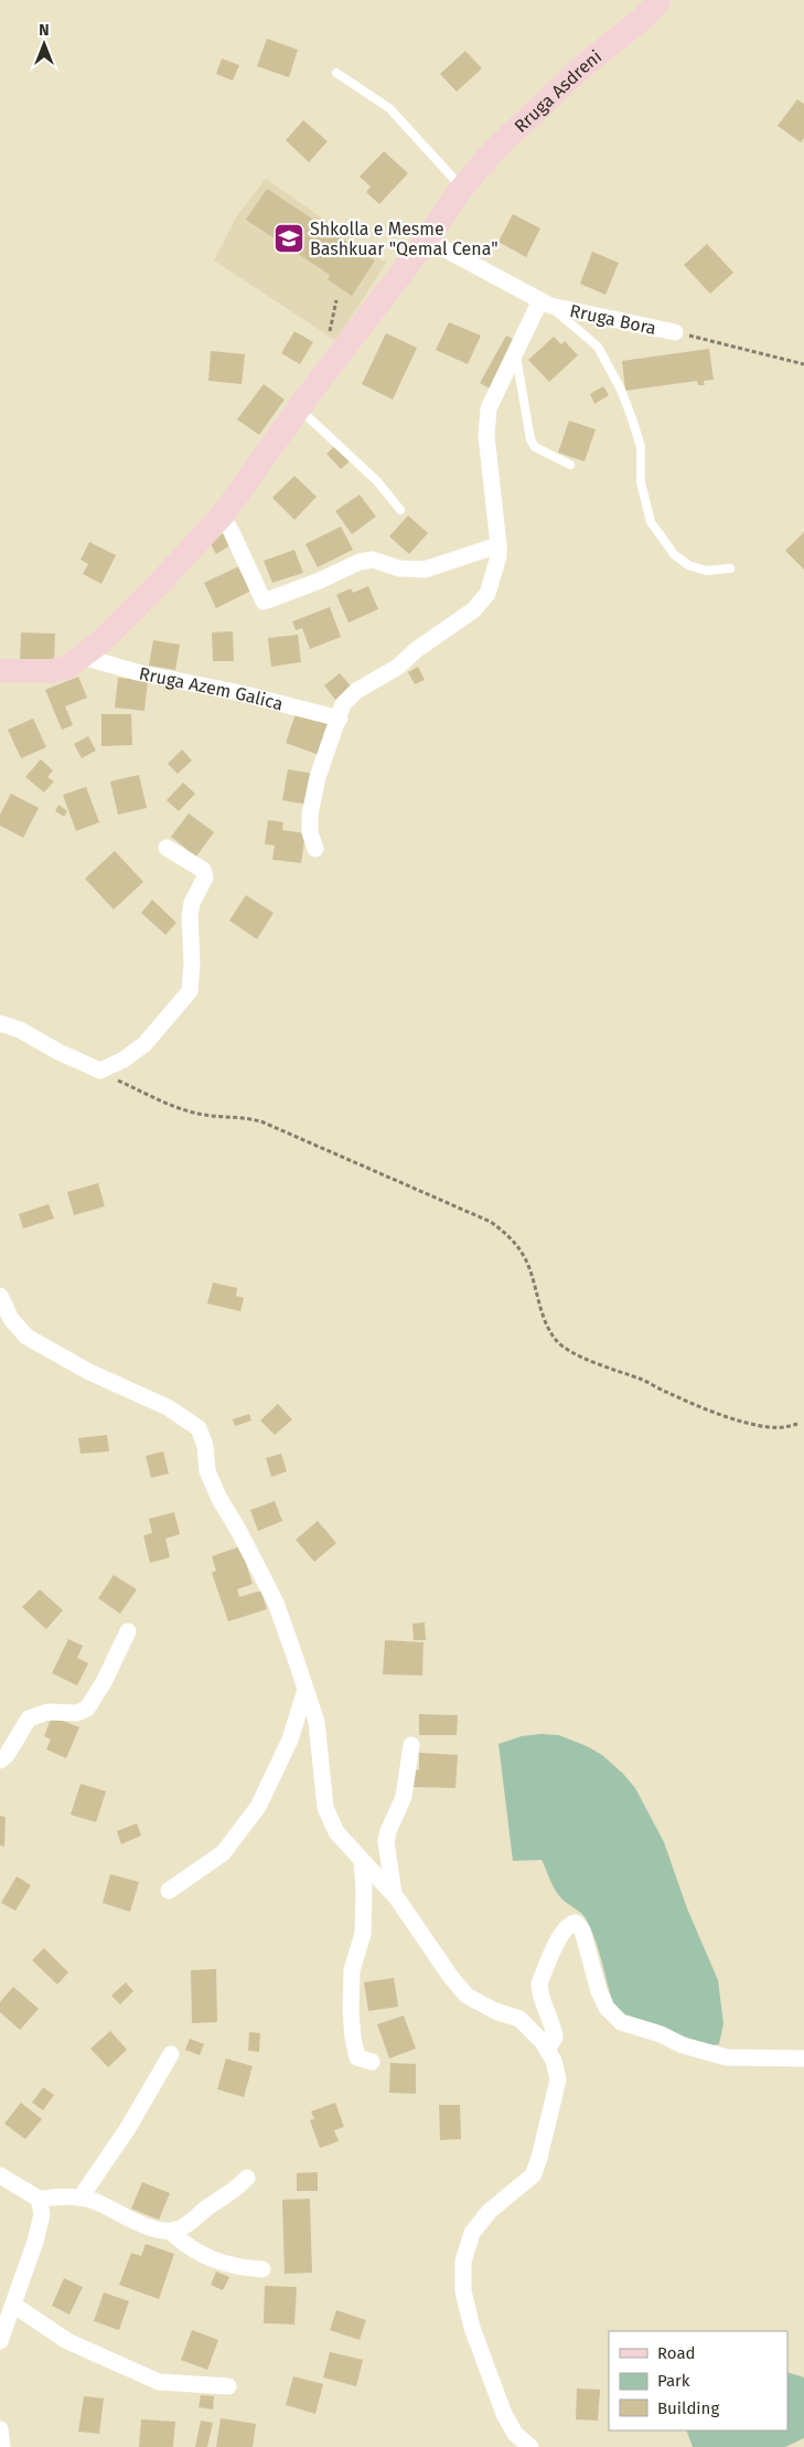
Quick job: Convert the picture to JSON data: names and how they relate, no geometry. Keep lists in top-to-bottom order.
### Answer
{
  "streets": {
    "street": ["Rruga Asdreni", "Rruga Bora", "Rruga Azem Galica"]
  },
  "crossings": [
    ["Rruga Asdreni", "Rruga Bora"]
  ],
  "places": {
    "school or university": ["Shkolla e Mesme Bashkuar \"Qemal Cena\""]
  },
  "legend": ["Road", "Park", "Building"],
  "north": "top"
}
